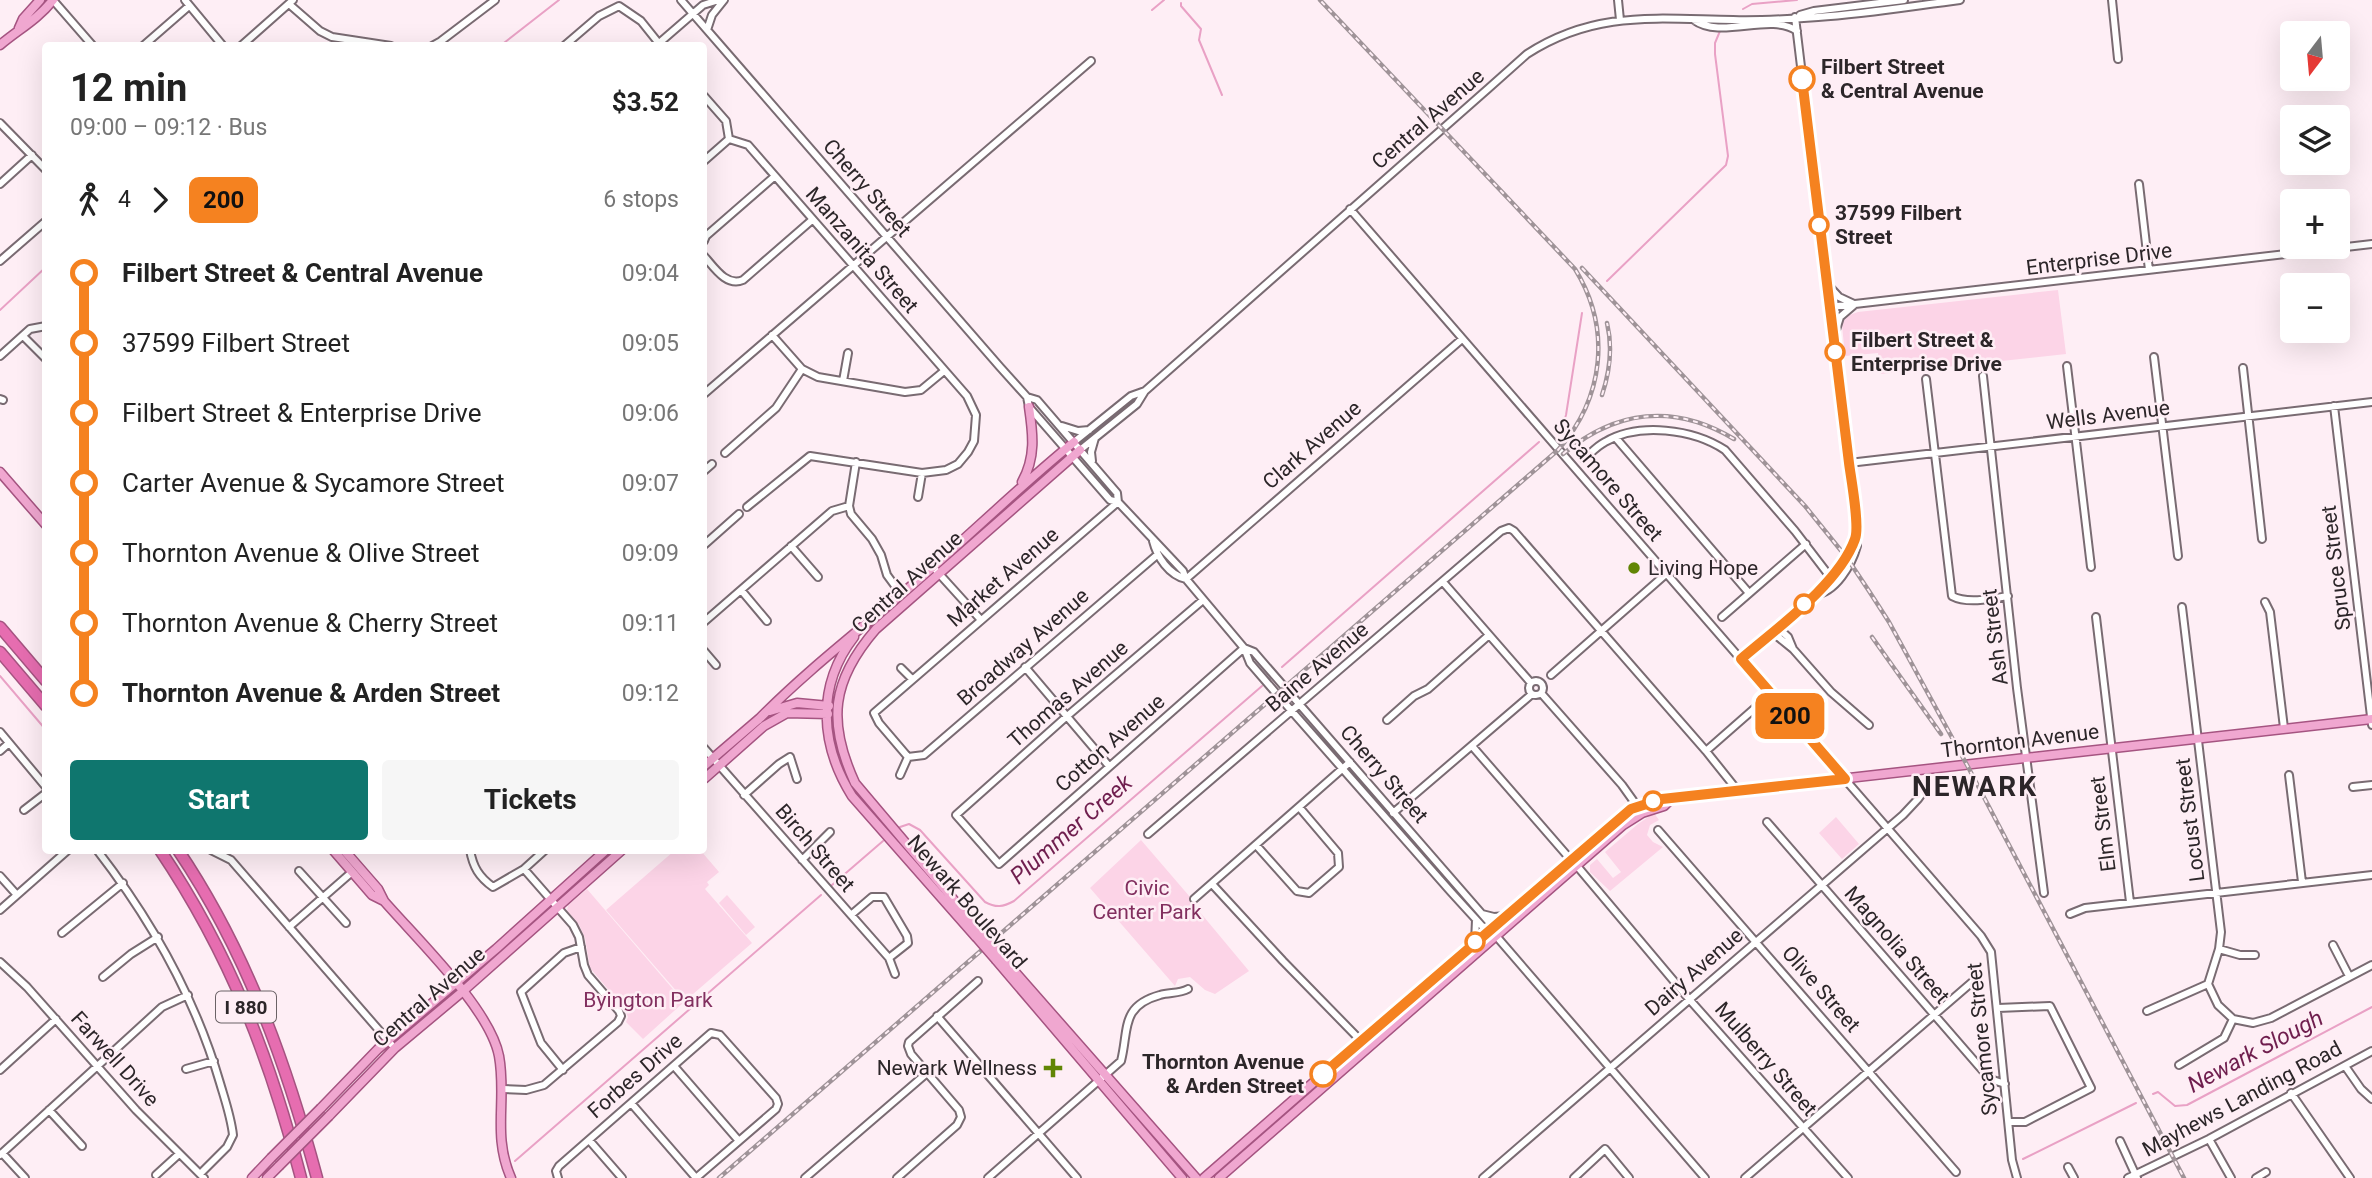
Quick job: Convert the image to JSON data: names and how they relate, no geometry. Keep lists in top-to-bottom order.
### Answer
{
  "streets": {
    "highway": ["I 880"],
    "main road": ["Central Avenue", "Thornton Avenue", "Newark Boulevard"],
    "street": [
      "Cherry Street",
      "Manzanita Street",
      "Enterprise Drive",
      "Wells Avenue",
      "Clark Avenue",
      "Sycamore Street",
      "Spruce Street",
      "Market Avenue",
      "Ash Street",
      "Broadway Avenue",
      "Baine Avenue",
      "Thomas Avenue",
      "Cotton Avenue",
      "Locust Street",
      "Elm Street",
      "Birch Street",
      "Magnolia Street",
      "Dairy Avenue",
      "Olive Street",
      "Farwell Drive",
      "Mulberry Street",
      "Forbes Drive",
      "Mayhews Landing Road"
    ]
  },
  "crossings": [
    ["Central Avenue", "Cherry Street"],
    ["Central Avenue", "Sycamore Street"],
    ["Central Avenue", "Newark Boulevard"],
    ["Cherry Street", "Clark Avenue"],
    ["Cherry Street", "Market Avenue"],
    ["Cherry Street", "Broadway Avenue"],
    ["Cherry Street", "Baine Avenue"],
    ["Cherry Street", "Thomas Avenue"],
    ["Cherry Street", "Thornton Avenue"],
    ["Cherry Street", "Cotton Avenue"],
    ["Cherry Street", "Dairy Avenue"],
    ["Wells Avenue", "Spruce Street"],
    ["Wells Avenue", "Ash Street"],
    ["Clark Avenue", "Sycamore Street"],
    ["Sycamore Street", "Thornton Avenue"],
    ["Sycamore Street", "Magnolia Street"],
    ["Sycamore Street", "Dairy Avenue"],
    ["Spruce Street", "Thornton Avenue"],
    ["Market Avenue", "Broadway Avenue"],
    ["Ash Street", "Thornton Avenue"],
    ["Thomas Avenue", "Cotton Avenue"],
    ["Thornton Avenue", "Locust Street"],
    ["Thornton Avenue", "Elm Street"],
    ["Thornton Avenue", "Mulberry Street"],
    ["Magnolia Street", "Dairy Avenue"],
    ["Dairy Avenue", "Olive Street"],
    ["Dairy Avenue", "Mulberry Street"]
  ],
  "districts": ["NEWARK"],
  "water": ["Plummer Creek", "Newark Slough"],
  "parks": ["Civic Center Park", "Byington Park"],
  "places": {
    "other": [
      "Filbert Street & Central Avenue",
      "37599 Filbert Street",
      "Filbert Street & Enterprise Drive",
      "Living Hope",
      "Thornton Avenue & Arden Street"
    ],
    "health": ["Newark Wellness"]
  },
  "lines": ["bus line 200"],
  "north": "bottom",
  "page": {
    "on_map": "200",
    "map_buttons": ["+", "−"],
    "heading": ["12 min", "09:00 – 09:12 · Bus", "$3.52"],
    "legs": ["4", "200", "6 stops"],
    "list": [
      {
        "name": "Filbert Street & Central Avenue",
        "value": "09:04"
      },
      {
        "name": "37599 Filbert Street",
        "value": "09:05"
      },
      {
        "name": "Filbert Street & Enterprise Drive",
        "value": "09:06"
      },
      {
        "name": "Carter Avenue & Sycamore Street",
        "value": "09:07"
      },
      {
        "name": "Thornton Avenue & Olive Street",
        "value": "09:09"
      },
      {
        "name": "Thornton Avenue & Cherry Street",
        "value": "09:11"
      },
      {
        "name": "Thornton Avenue & Arden Street",
        "value": "09:12"
      }
    ],
    "buttons": ["Start", "Tickets"]
  }
}
